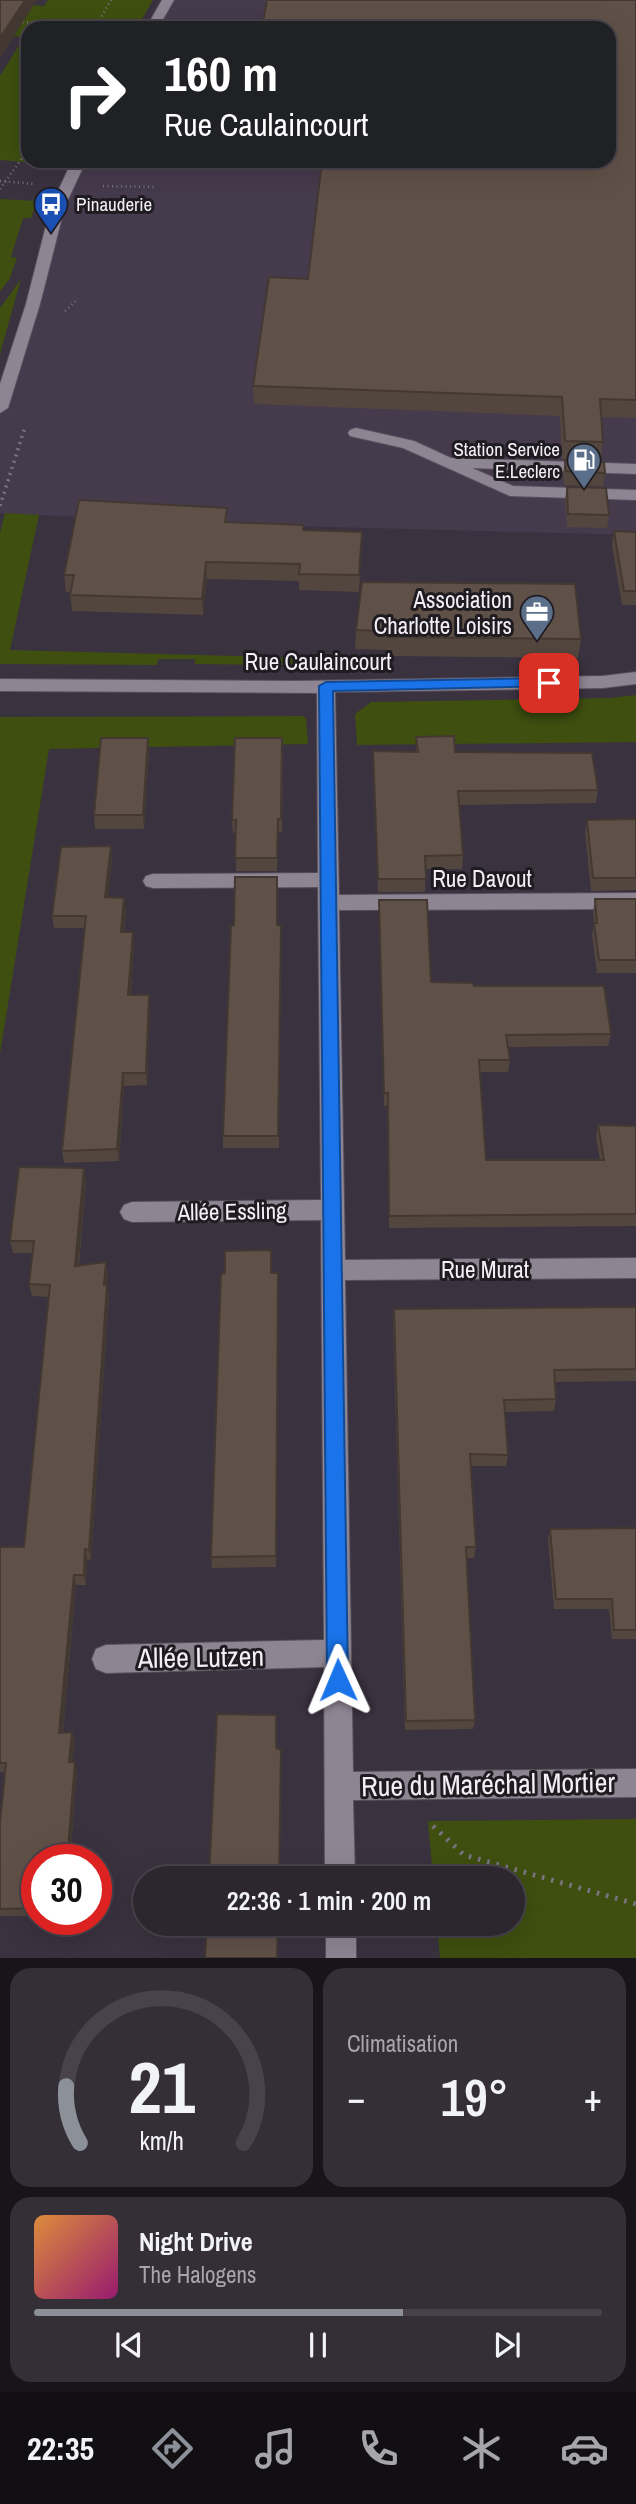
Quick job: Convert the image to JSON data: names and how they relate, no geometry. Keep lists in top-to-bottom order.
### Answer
{
  "streets": {
    "street": [
      "Rue Caulaincourt",
      "Rue Davout",
      "Allée Essling",
      "Rue Murat",
      "Allée Lutzen",
      "Rue du Maréchal Mortier"
    ]
  },
  "places": {
    "bus stop": ["Pinauderie"],
    "fuel station": ["Station Service E.Leclerc"],
    "office": ["Association Charlotte Loisirs"]
  },
  "page": {
    "turn": ["160 m", "Rue Caulaincourt"],
    "limit": "30",
    "trip": "22:36 · 1 min · 200 m",
    "tile": "Climatisation",
    "heat": ["−", "19°", "+"],
    "song": ["Night Drive", "The Halogens"],
    "tabs": "22:35",
    "gauge": ["21", "km/h"]
  }
}
